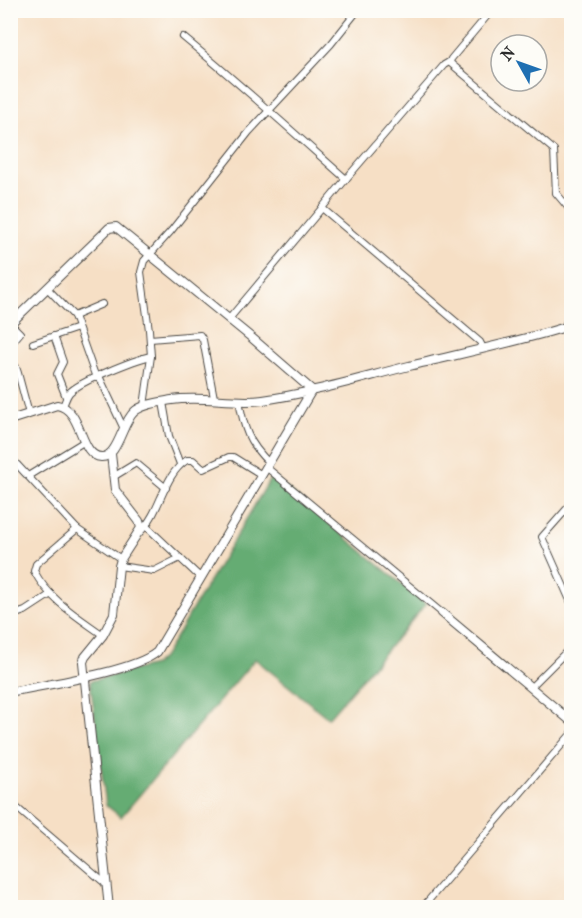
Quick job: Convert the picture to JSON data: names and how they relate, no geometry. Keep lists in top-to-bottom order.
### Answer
{
  "north": "top left"
}
